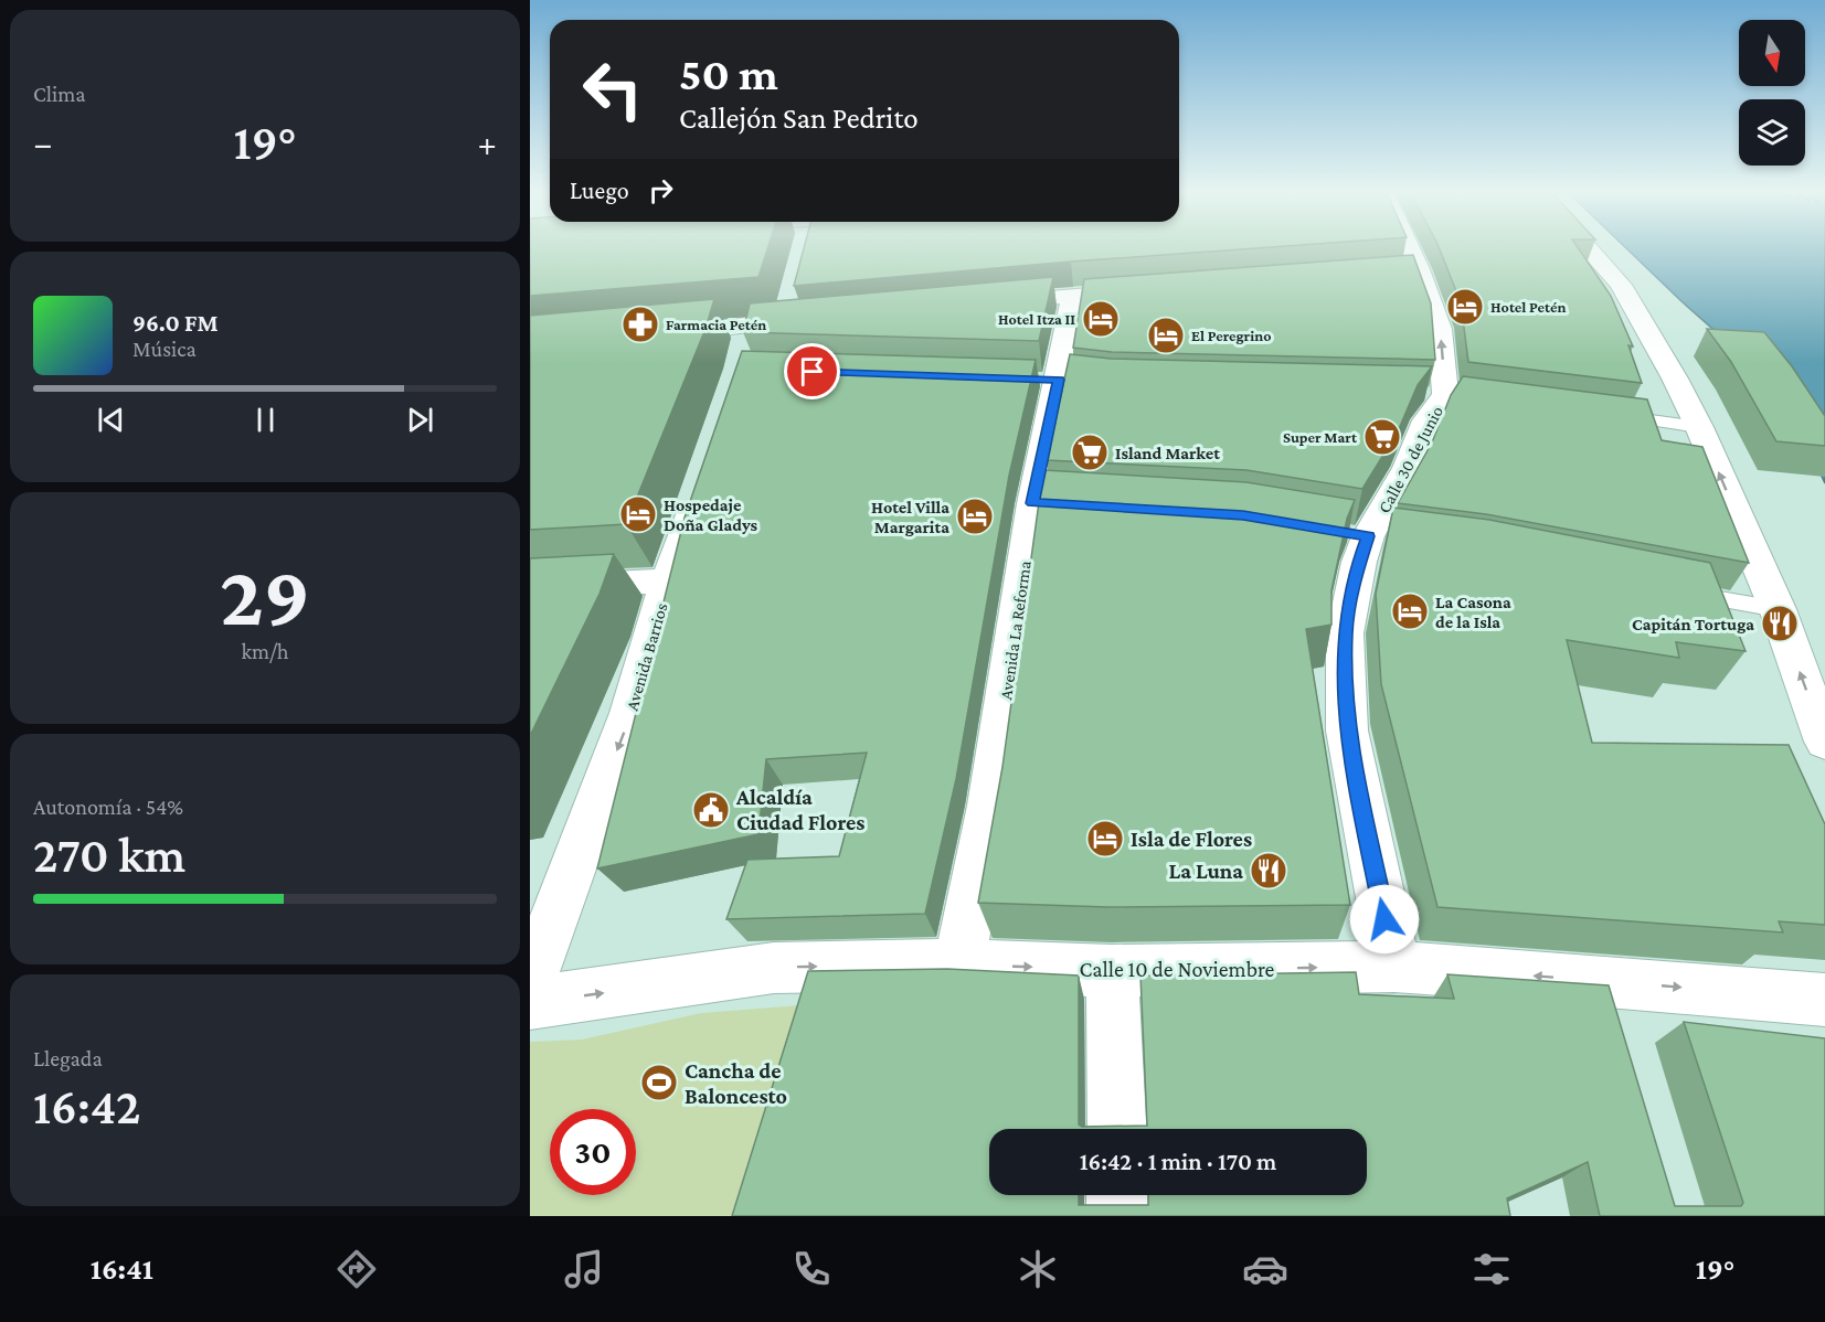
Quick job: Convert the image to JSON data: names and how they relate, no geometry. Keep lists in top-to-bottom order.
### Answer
{
  "streets": {
    "street": [
      "Calle 30 de Junio",
      "Avenida La Reforma",
      "Avenida Barrios",
      "Calle 10 de Noviembre"
    ]
  },
  "crossings": [
    ["Calle 30 de Junio", "Calle 10 de Noviembre"],
    ["Avenida La Reforma", "Calle 10 de Noviembre"]
  ],
  "one_way": ["Calle 30 de Junio", "Avenida Barrios", "Calle 10 de Noviembre"],
  "places": {
    "hotel": [
      "Hotel Petén",
      "Hotel Itza II",
      "El Peregrino",
      "Hospedaje Doña Gladys",
      "Hotel Villa Margarita",
      "La Casona de la Isla",
      "Isla de Flores"
    ],
    "pharmacy": ["Farmacia Petén"],
    "supermarket": ["Super Mart", "Island Market"],
    "restaurant": ["Capitán Tortuga", "La Luna"],
    "public building": ["Alcaldía Ciudad Flores"],
    "sports": ["Cancha de Baloncesto"]
  },
  "north": "bottom",
  "page": {
    "tile": [
      "Clima",
      ["29", "km/h"],
      ["Autonomía · 54%", "270 km"],
      ["Llegada", "16:42"]
    ],
    "turn": ["50 m", "Callejón San Pedrito"],
    "heat": ["−", "19°", "+"],
    "then": "Luego",
    "song": ["96.0 FM", "Música"],
    "limit": "30",
    "trip": "16:42 · 1 min · 170 m",
    "tabs": ["16:41", "19°"]
  }
}
